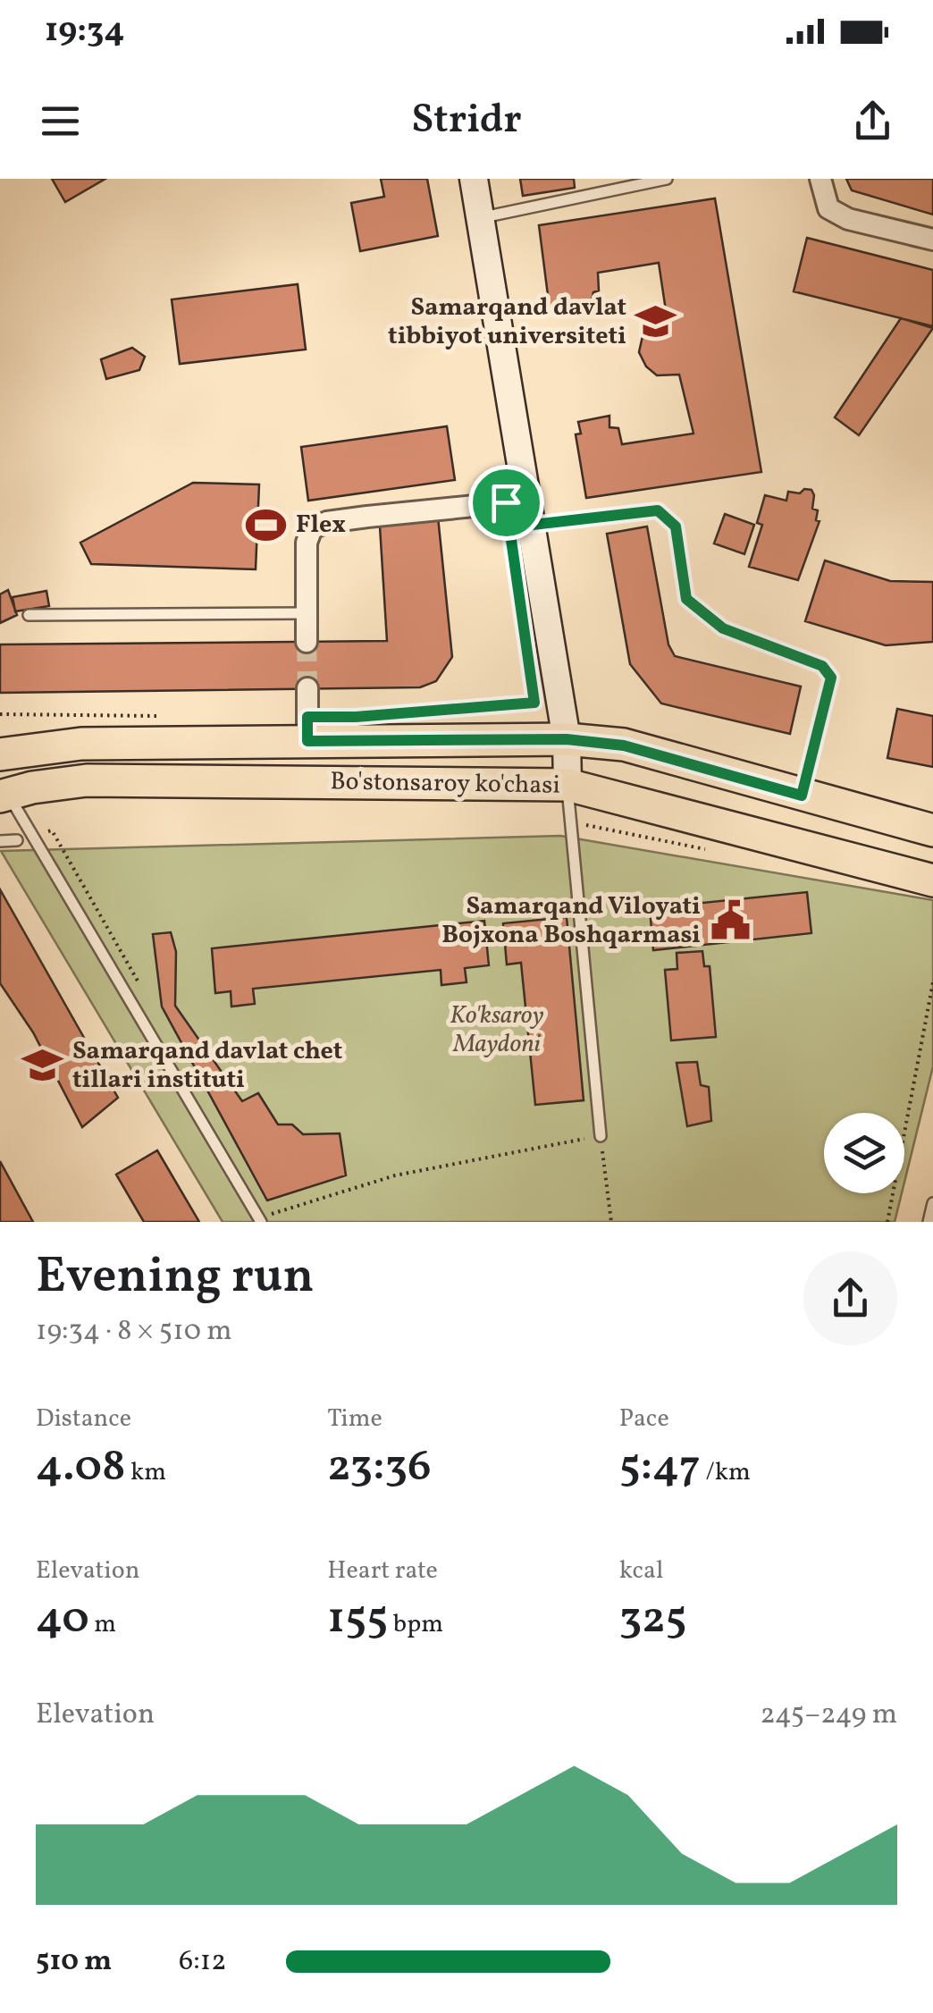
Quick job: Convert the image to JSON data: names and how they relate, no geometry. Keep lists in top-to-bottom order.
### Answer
{
  "streets": {
    "main road": ["Bo'stonsaroy ko'chasi"]
  },
  "parks": ["Ko'ksaroy Maydoni"],
  "places": {
    "school or university": ["Samarqand davlat tibbiyot universiteti", "Samarqand davlat chet tillari instituti"],
    "sports": ["Flex"],
    "public building": ["Samarqand Viloyati Bojxona Boshqarmasi"]
  },
  "page": {
    "status": "19:34",
    "header": "Stridr",
    "heading": ["Evening run", "19:34 · 8 × 510 m"],
    "stats": [
      ["Distance", "4.08 km"],
      ["Time", "23:36"],
      ["Pace", "5:47 /km"],
      ["Elevation", "40 m"],
      ["Heart rate", "155 bpm"],
      ["kcal", "325"]
    ],
    "chart": ["Elevation", "245–249 m"],
    "list": [
      {
        "name": "510 m",
        "note": "6:12"
      }
    ]
  }
}
